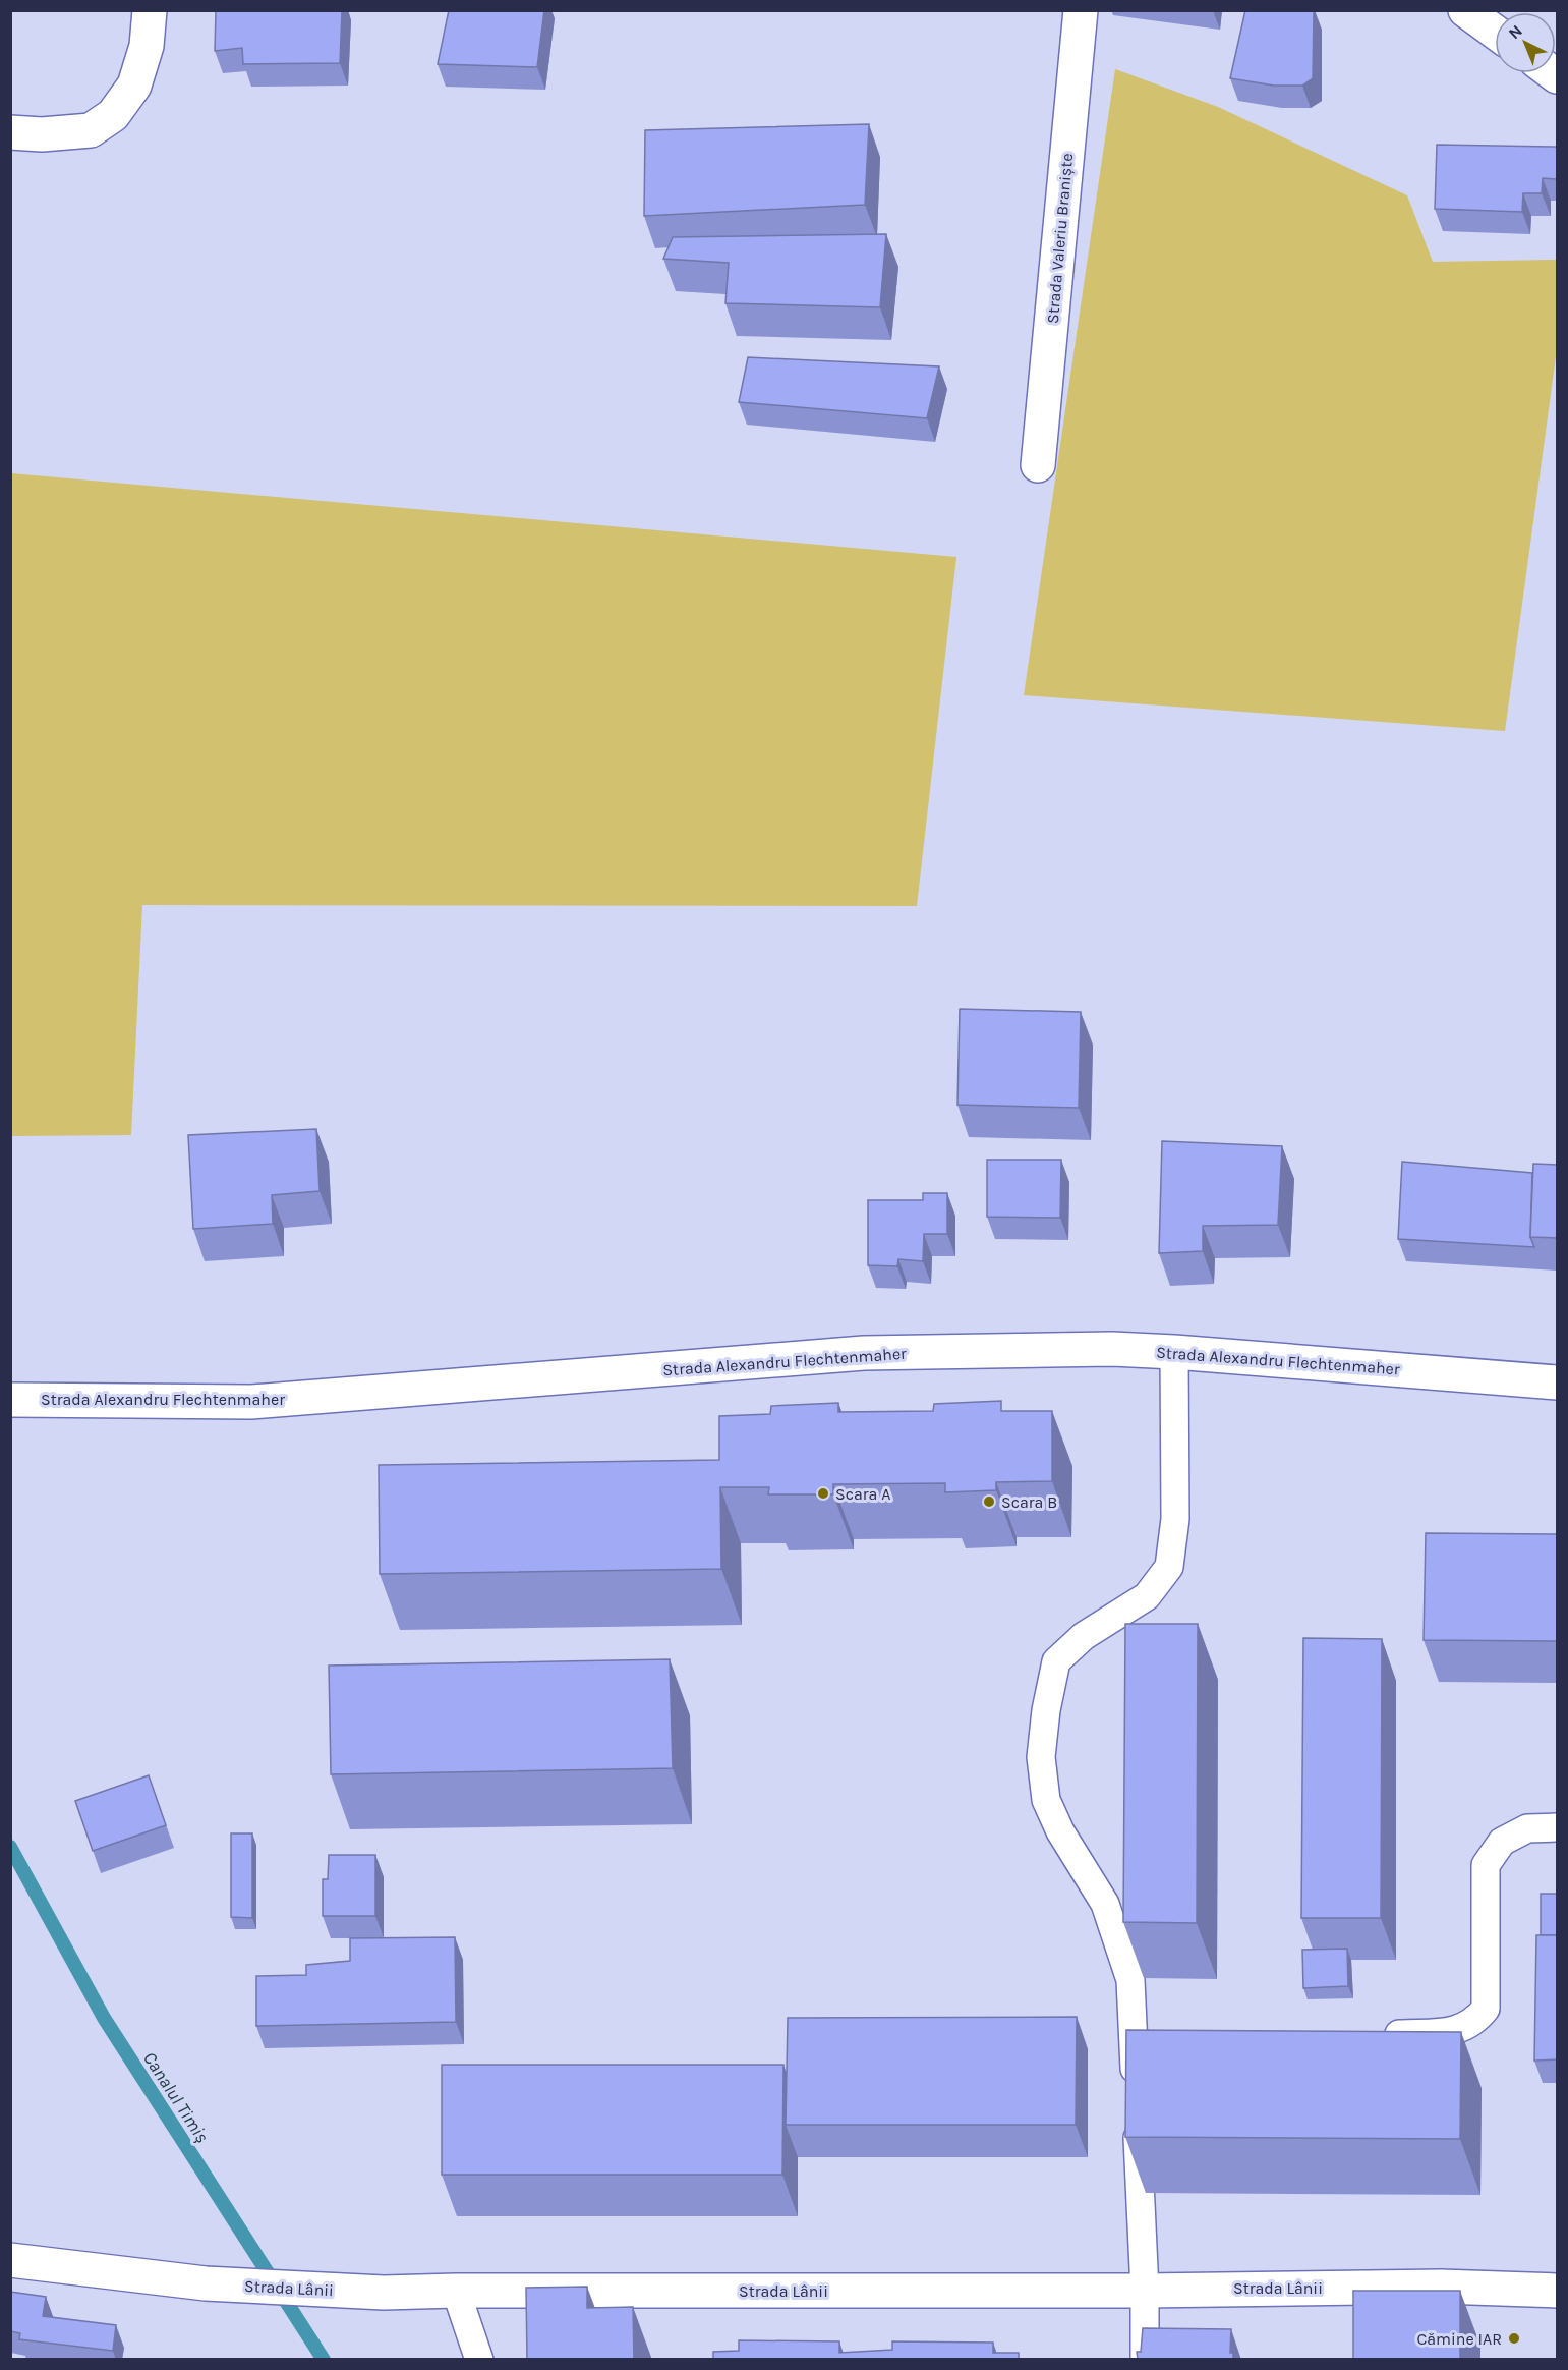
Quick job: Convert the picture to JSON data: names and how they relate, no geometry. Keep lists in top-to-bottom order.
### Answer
{
  "streets": {
    "street": ["Strada Valeriu Braniște", "Strada Alexandru Flechtenmaher", "Strada Lânii"]
  },
  "water": ["Canalul Timiș"],
  "places": ["Scara A", "Scara B", "Cămine IAR"],
  "north": "top left"
}
